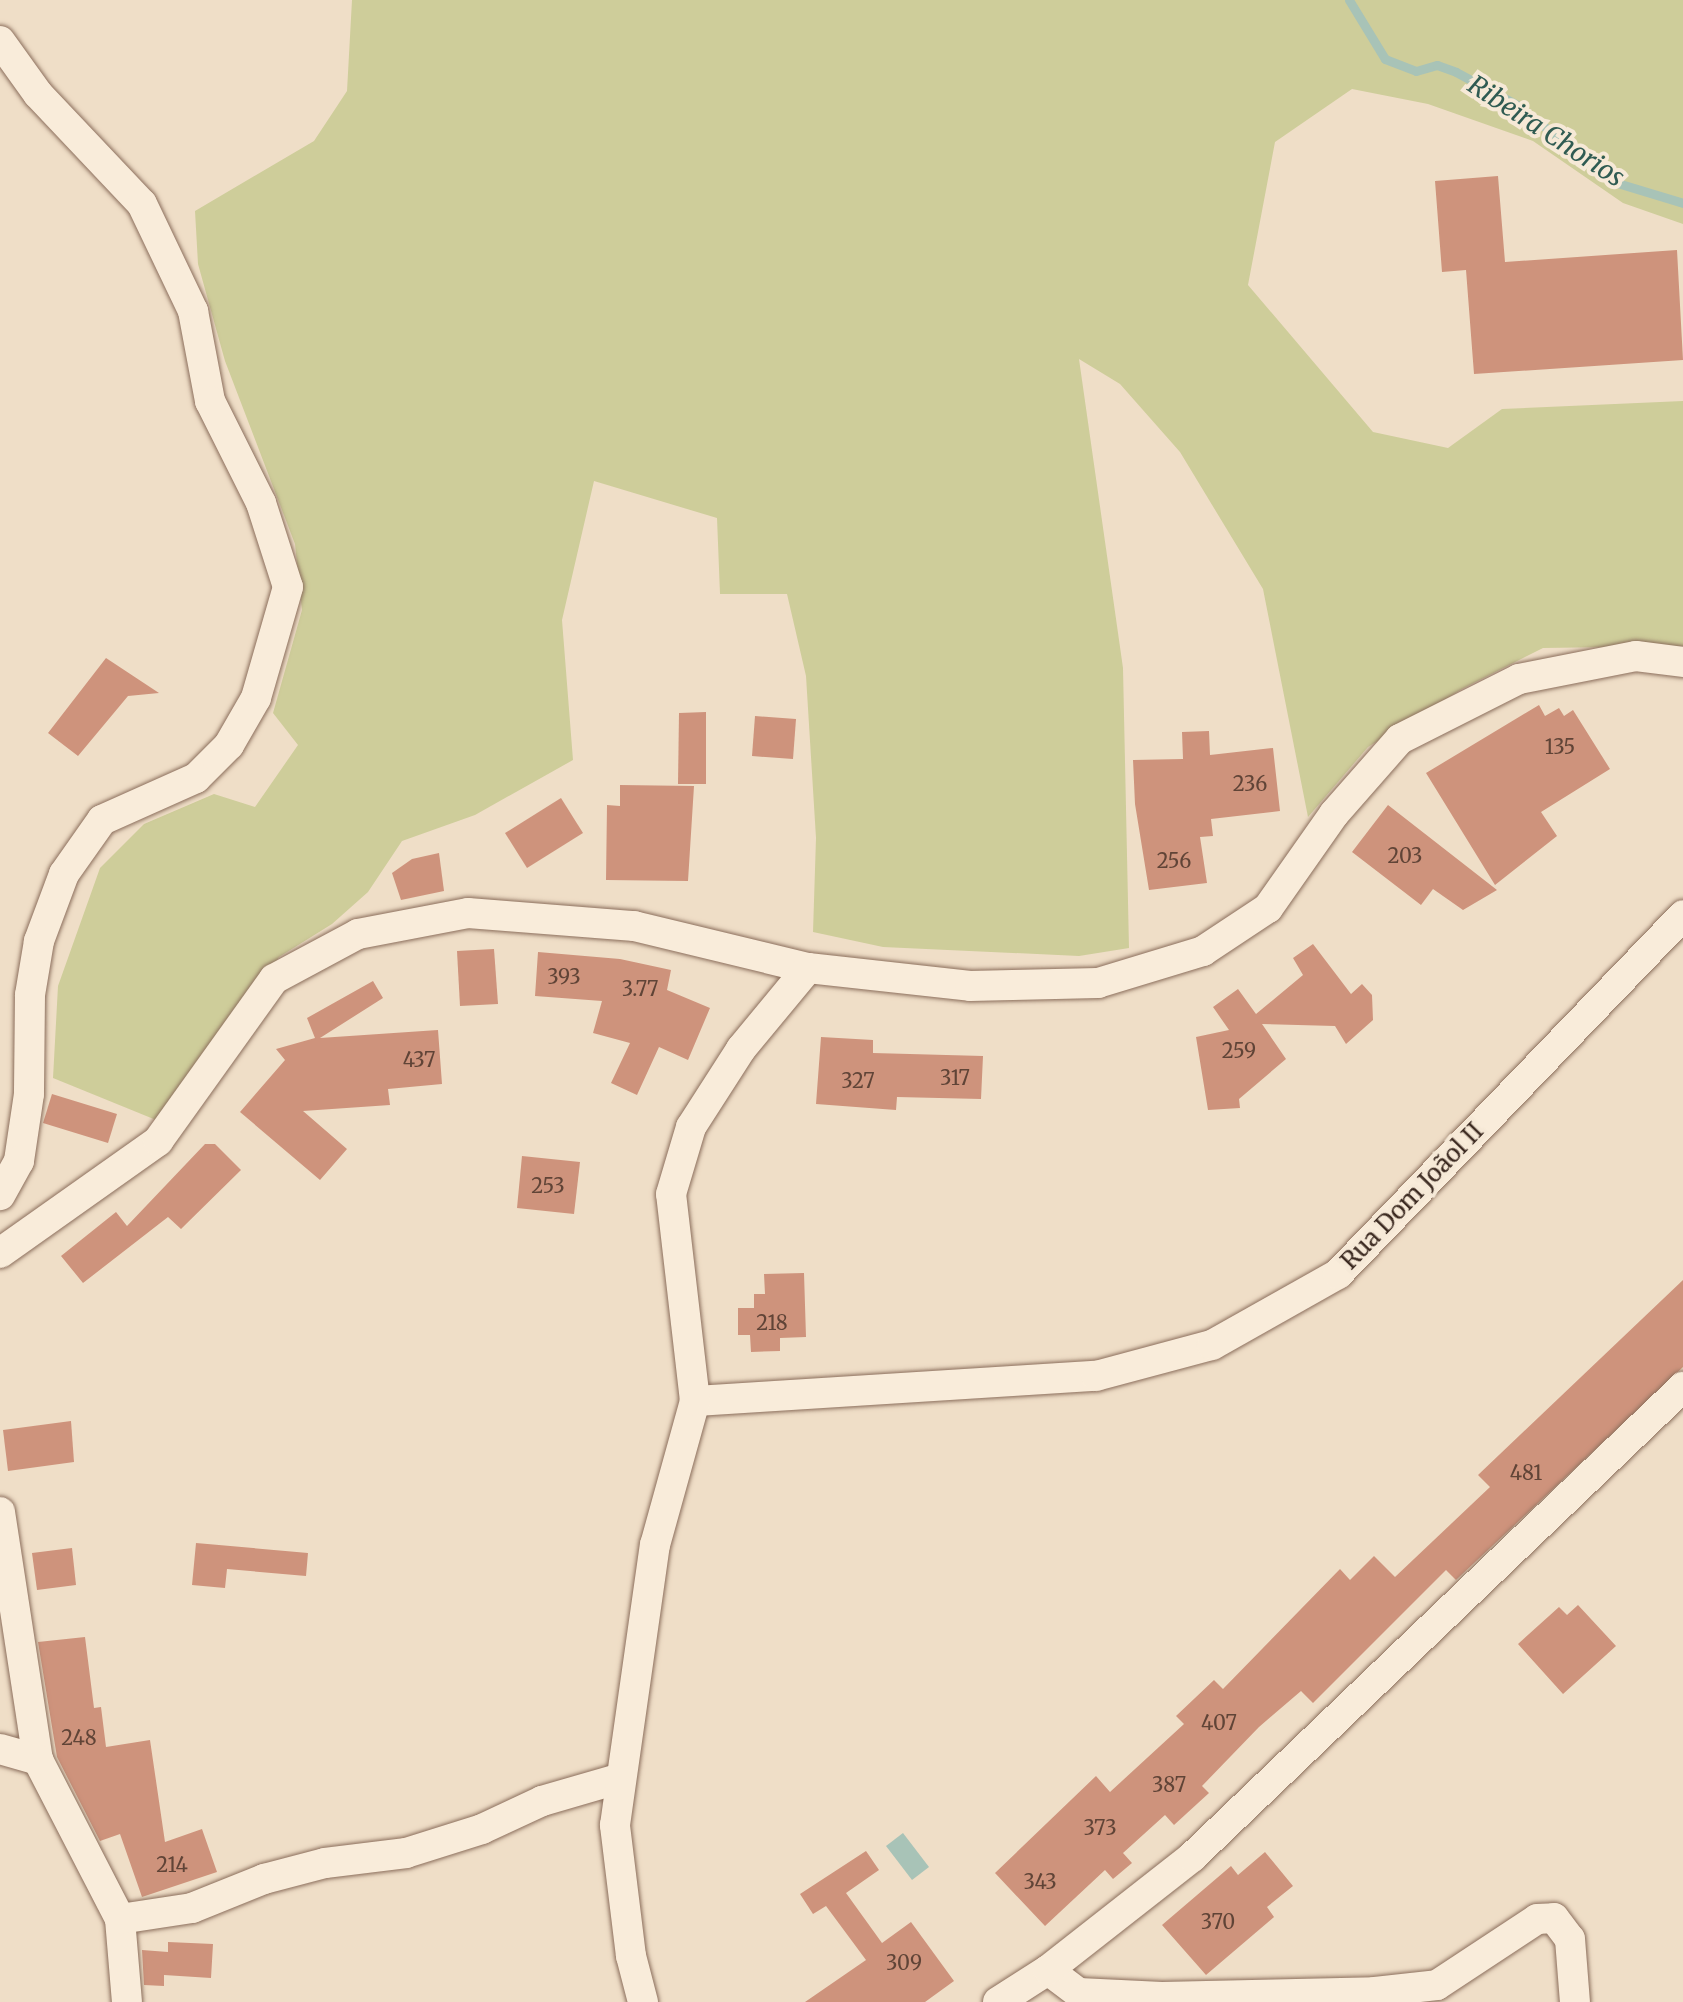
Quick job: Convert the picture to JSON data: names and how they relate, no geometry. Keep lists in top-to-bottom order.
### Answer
{
  "streets": {
    "street": ["Rua Dom Joãol II"]
  },
  "water": ["Ribeira Chorios"],
  "house_numbers": [
    "135",
    "236",
    "203",
    "256",
    "393",
    "3.77",
    "259",
    "437",
    "317",
    "327",
    "253",
    "218",
    "481",
    "407",
    "248",
    "387",
    "373",
    "214",
    "343",
    "370",
    "309"
  ]
}
